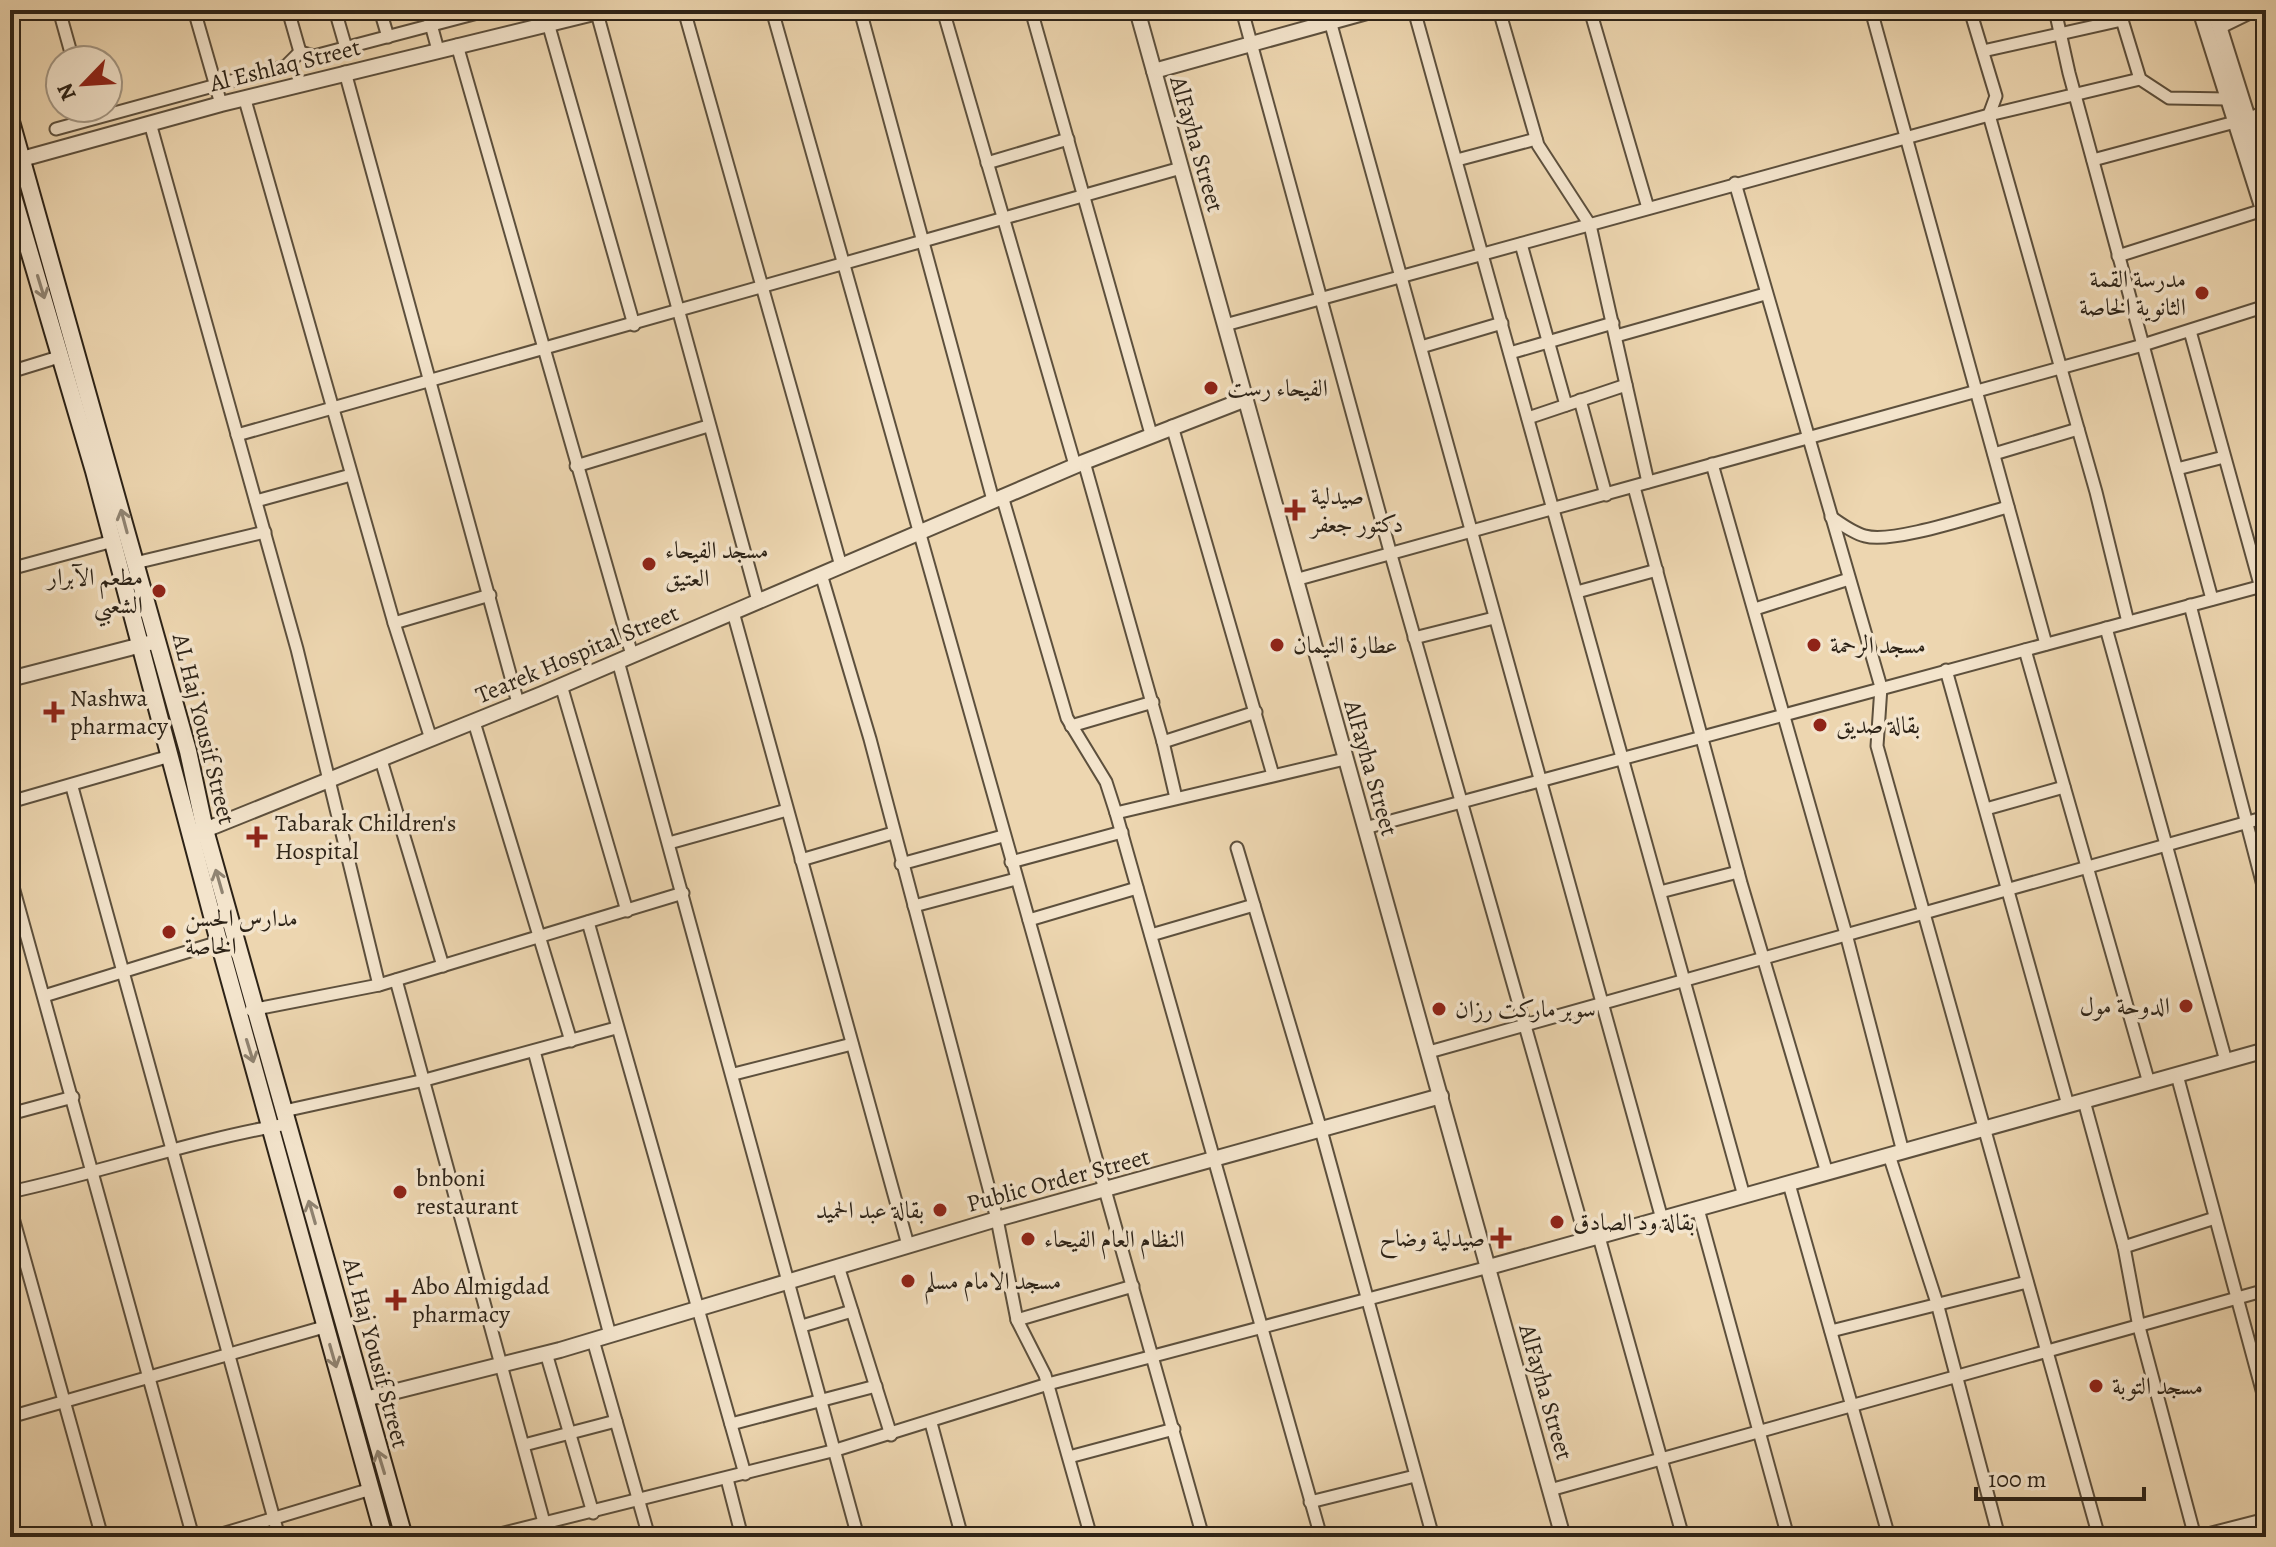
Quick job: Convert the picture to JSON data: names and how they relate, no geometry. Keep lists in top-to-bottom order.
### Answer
{
  "streets": {
    "main road": ["AL Haj Yousif Street"],
    "street": [
      "Al Eshlaq Street",
      "AlFayha Street",
      "Tearek Hospital Street",
      "Public Order Street"
    ]
  },
  "crossings": [
    ["Al Eshlaq Street", "AL Haj Yousif Street"],
    ["AlFayha Street", "Tearek Hospital Street"],
    ["AlFayha Street", "Public Order Street"],
    ["Tearek Hospital Street", "AL Haj Yousif Street"],
    ["AL Haj Yousif Street", "Public Order Street"]
  ],
  "places": {
    "other": [
      "مدرسة القمة الثانوية الخاصة",
      "الفيحاء رست",
      "مسجد الفيحاء العتيق",
      "مطعم الآبرار الشعبي",
      "عطارة التيمان",
      "مسجد الرحمة",
      "بقالة صديق",
      "مدارس الحسن الخاصة",
      "الدوحة مول",
      "سوبر ماركت رزان",
      "bnboni restaurant",
      "بقالة عبد الحميد",
      "بقالة ود الصادق",
      "النظام العام الفيحاء",
      "مسجد الامام مسلم",
      "مسجد التوبة"
    ],
    "health": [
      "صيدلية دكتور جعفر",
      "Nashwa pharmacy",
      "Tabarak Children's Hospital",
      "صيدلية وضاح",
      "Abo Almigdad pharmacy"
    ]
  },
  "scale_bar": "100 m",
  "north": "bottom left"
}
